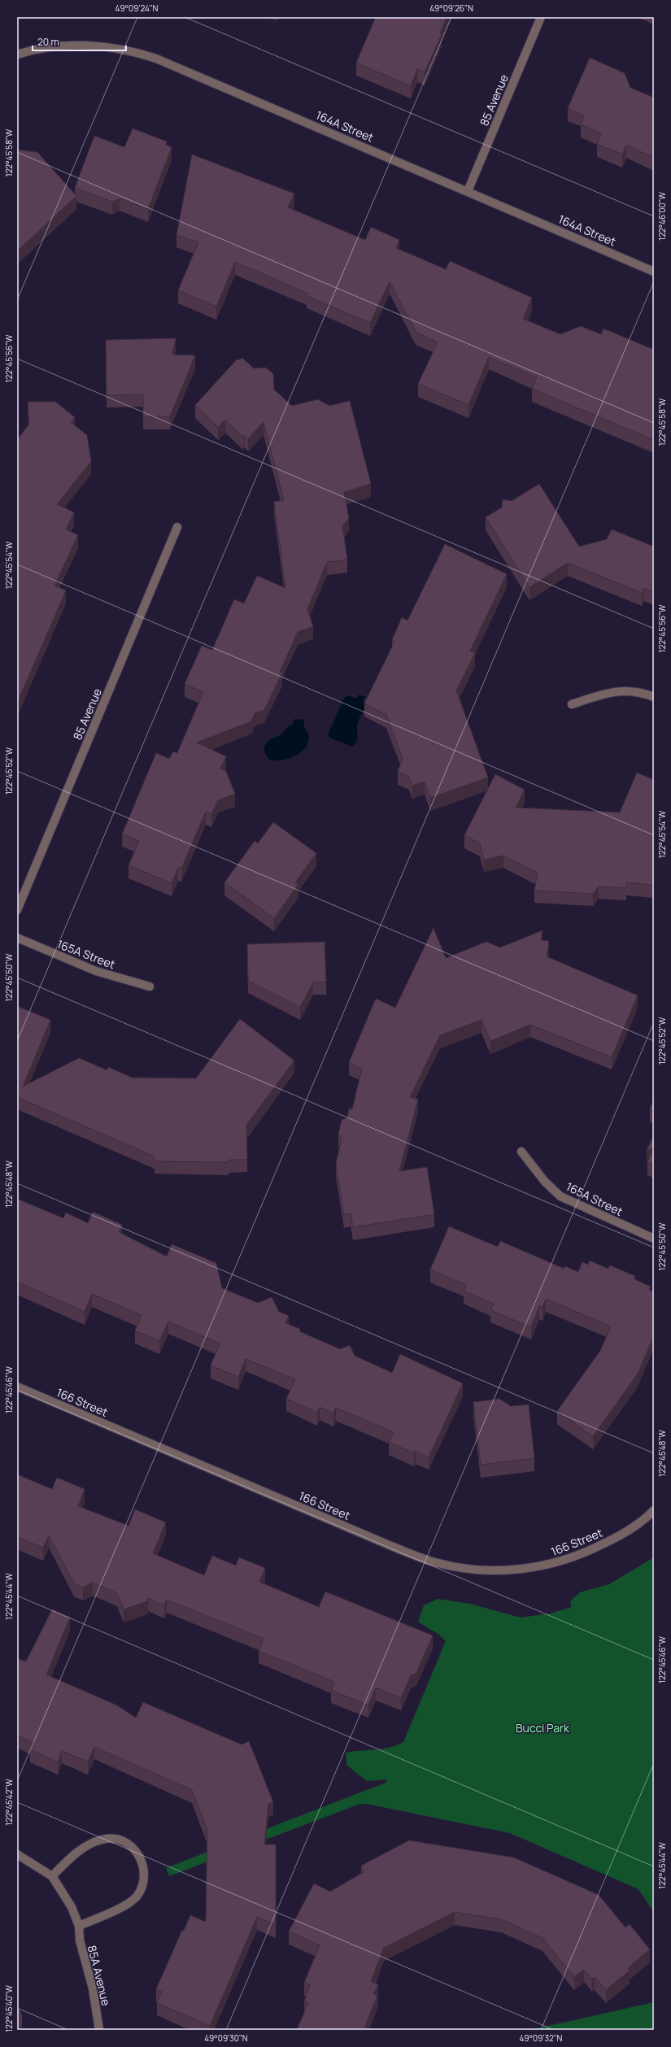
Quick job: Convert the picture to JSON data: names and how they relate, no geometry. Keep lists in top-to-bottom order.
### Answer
{
  "streets": {
    "street": [
      "85 Avenue",
      "164A Street",
      "165A Street",
      "166 Street",
      "85A Avenue"
    ]
  },
  "crossings": [
    ["85 Avenue", "164A Street"]
  ],
  "parks": ["Bucci Park"],
  "scale_bar": "20 m",
  "coordinates": [
    "49°09'24\"N",
    "49°09'26\"N",
    "122°45'58\"W",
    "122°46'00\"W",
    "122°45'56\"W",
    "122°45'54\"W",
    "122°45'52\"W",
    "122°45'50\"W",
    "122°45'48\"W",
    "122°45'46\"W",
    "122°45'44\"W",
    "122°45'42\"W",
    "122°45'40\"W",
    "49°09'30\"N",
    "49°09'32\"N"
  ]
}
